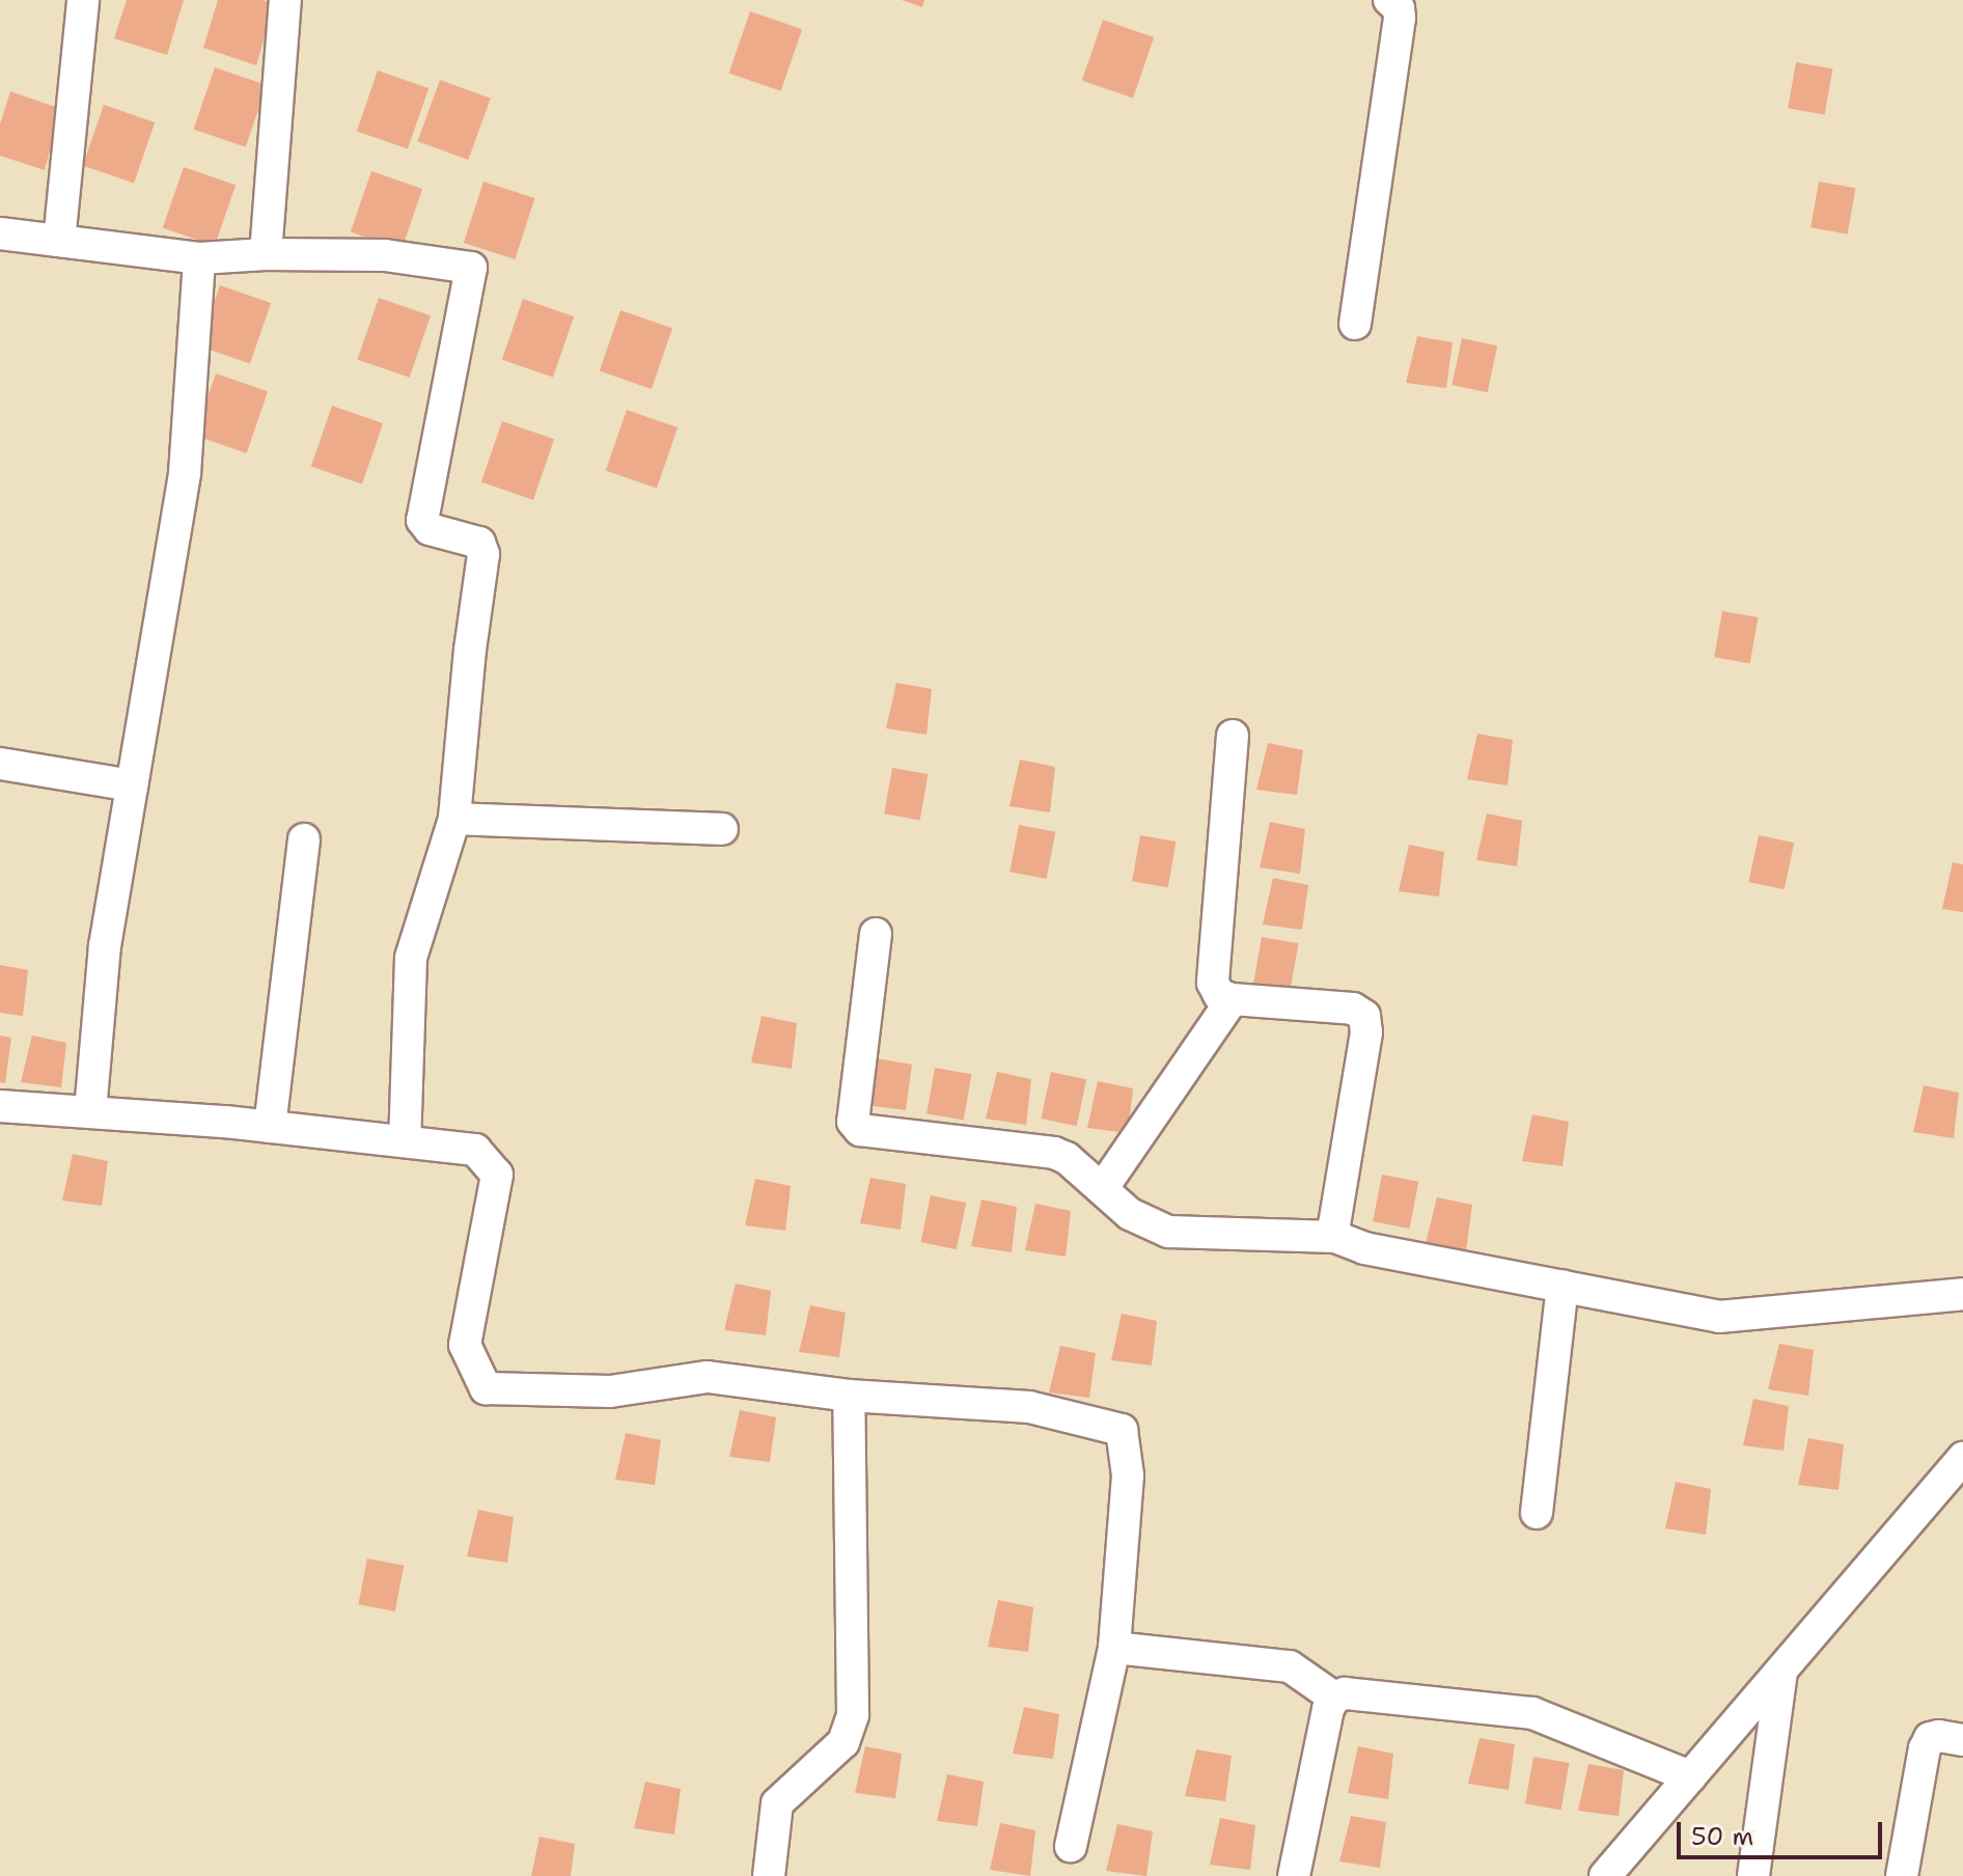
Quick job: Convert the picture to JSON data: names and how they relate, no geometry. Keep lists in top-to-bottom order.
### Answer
{
  "scale_bar": "50 m"
}
